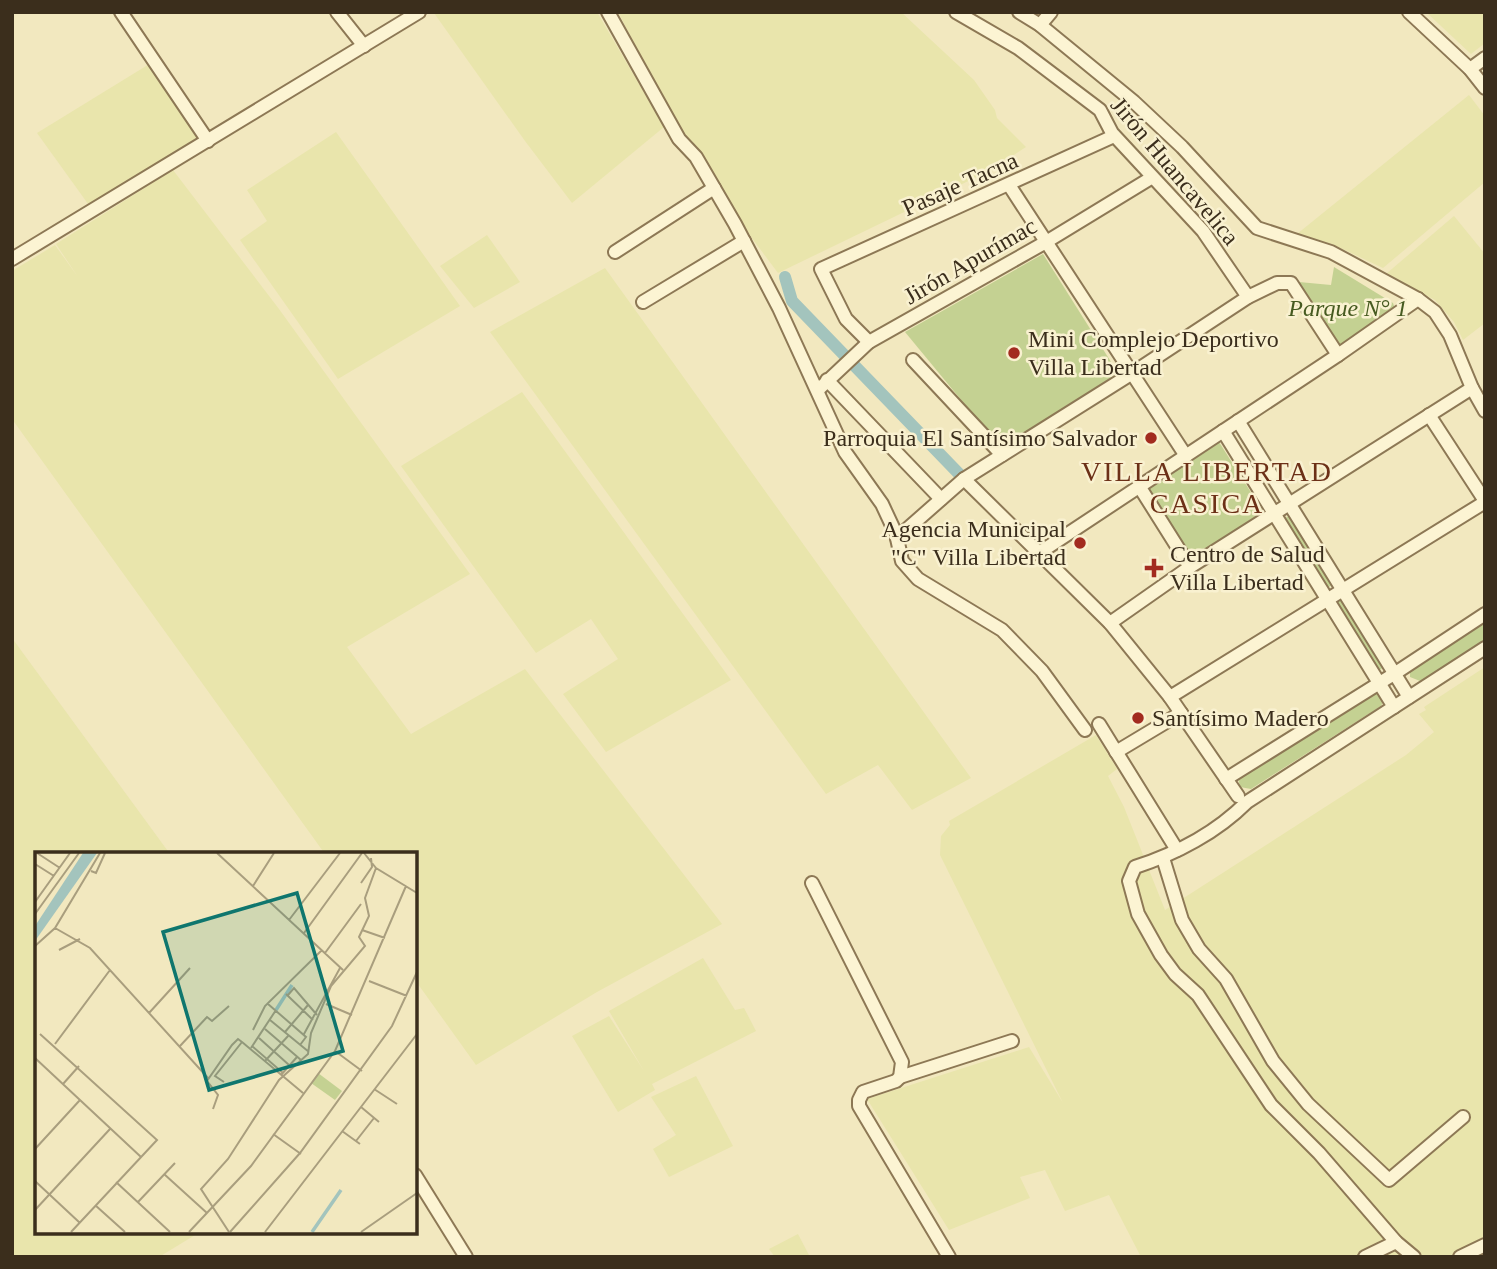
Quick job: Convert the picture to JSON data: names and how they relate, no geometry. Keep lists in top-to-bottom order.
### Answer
{
  "streets": {
    "street": ["Jirón Huancavelica", "Pasaje Tacna", "Jirón Apurímac"]
  },
  "crossings": [
    ["Jirón Huancavelica", "Pasaje Tacna"],
    ["Jirón Huancavelica", "Jirón Apurímac"],
    ["Pasaje Tacna", "Jirón Apurímac"]
  ],
  "districts": ["VILLA LIBERTAD CASICA"],
  "parks": ["Parque N° 1"],
  "places": {
    "other": [
      "Mini Complejo Deportivo Villa Libertad",
      "Parroquia El Santísimo Salvador",
      "Agencia Municipal \"C\" Villa Libertad",
      "Santísimo Madero"
    ],
    "health": ["Centro de Salud Villa Libertad"]
  }
}
